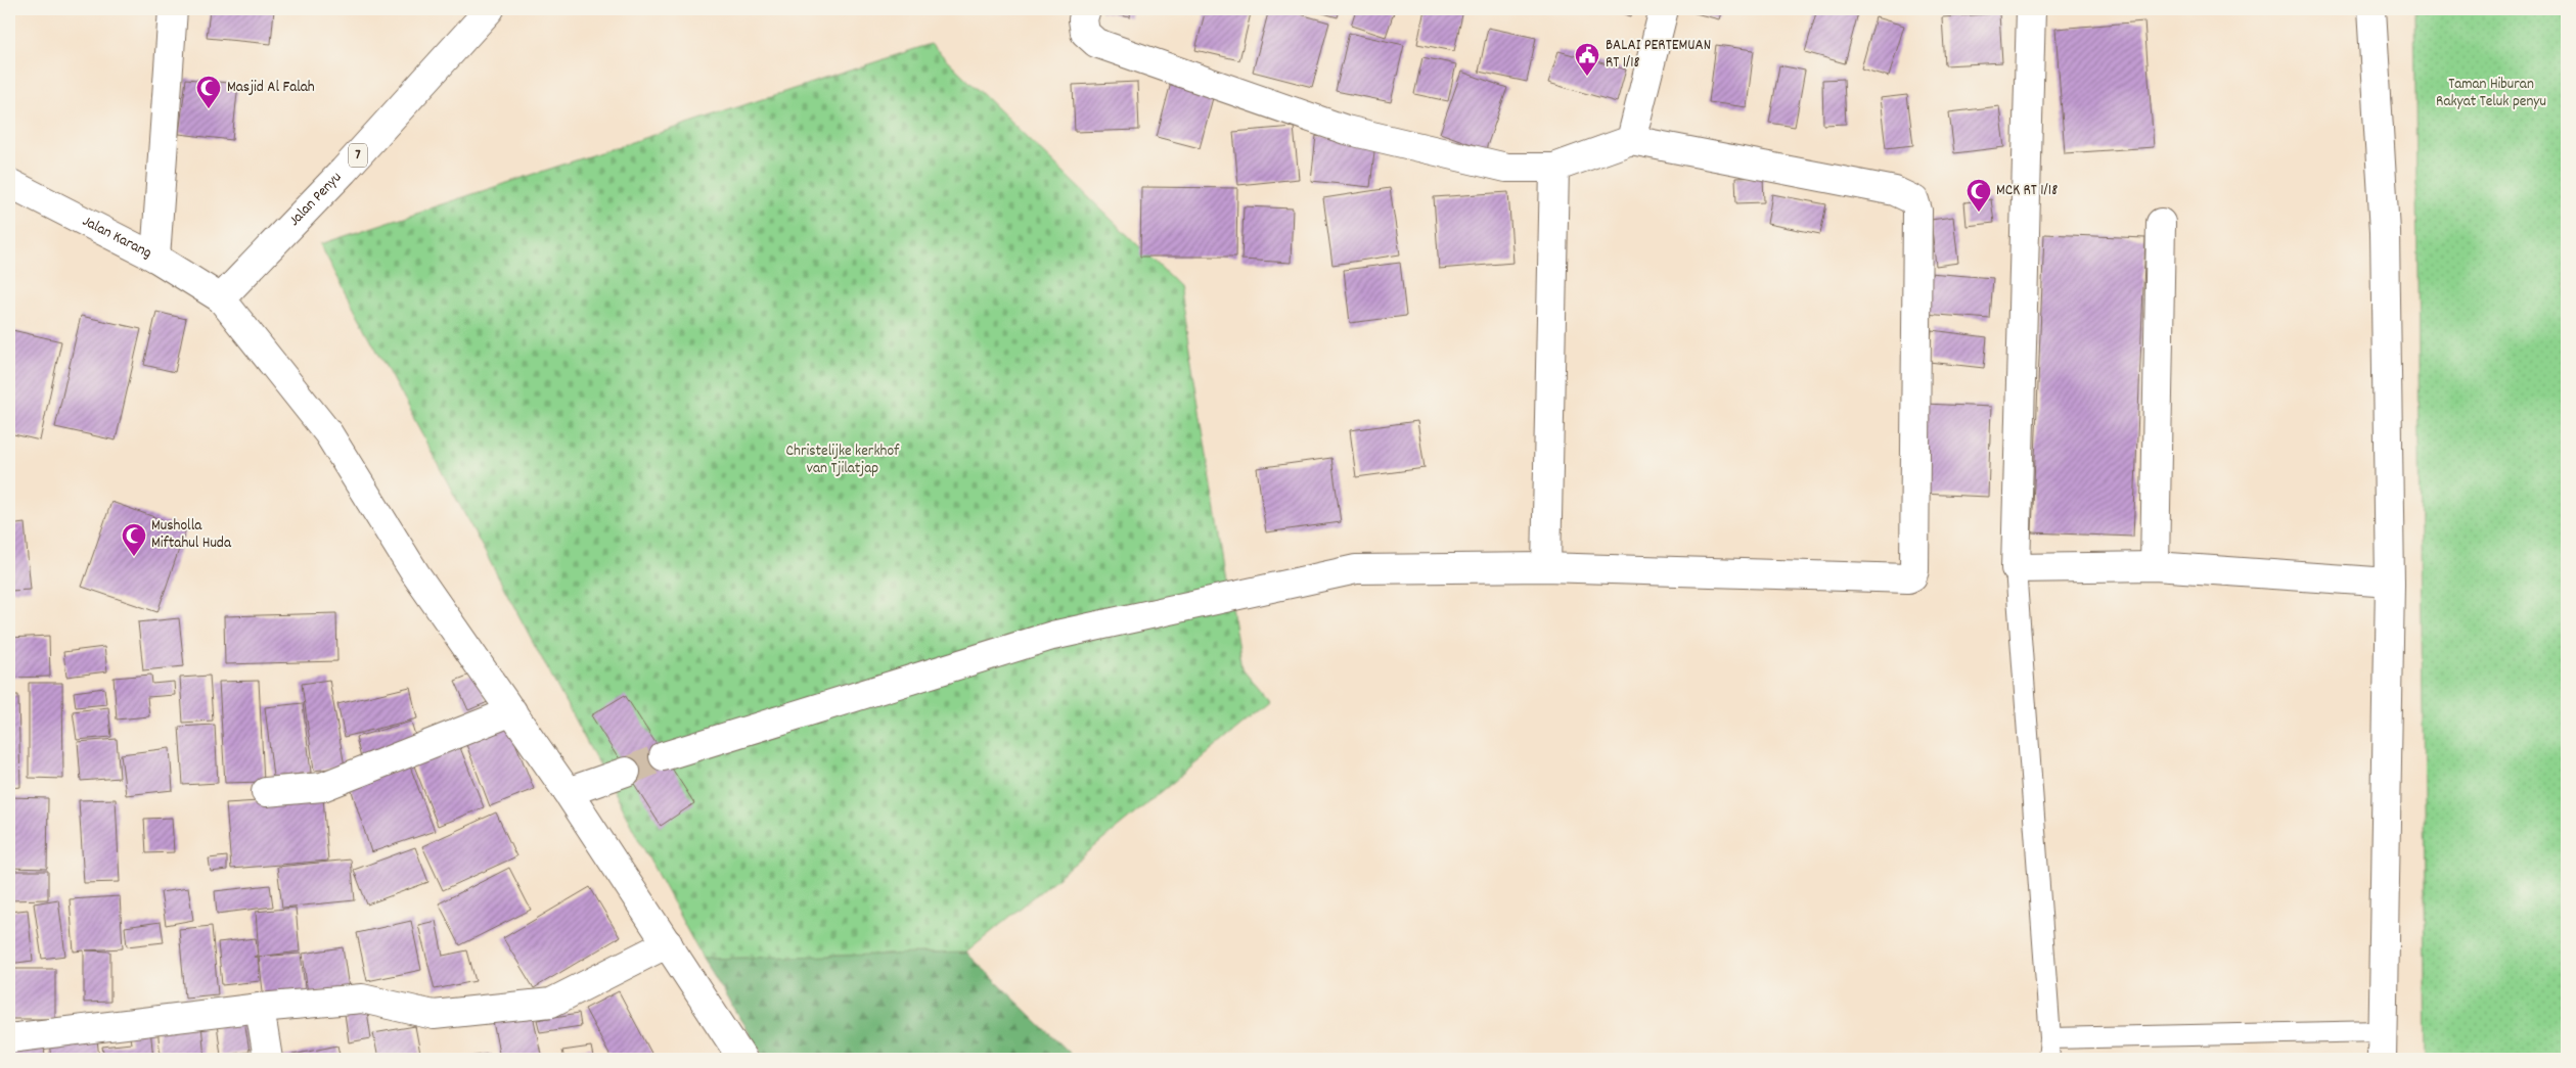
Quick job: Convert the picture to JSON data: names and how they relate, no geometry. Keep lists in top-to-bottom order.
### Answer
{
  "streets": {
    "main road": ["7", "Jalan Penyu", "Jalan Karang"]
  },
  "crossings": [
    ["Jalan Penyu", "Jalan Karang"]
  ],
  "parks": ["Taman Hiburan Rakyat Teluk penyu", "Christelijke kerkhof van Tjilatjap"],
  "places": {
    "public building": ["BALAI PERTEMUAN RT 1/18"],
    "mosque": ["Masjid Al Falah", "MCK RT 1/18", "Musholla Miftahul Huda"]
  }
}
